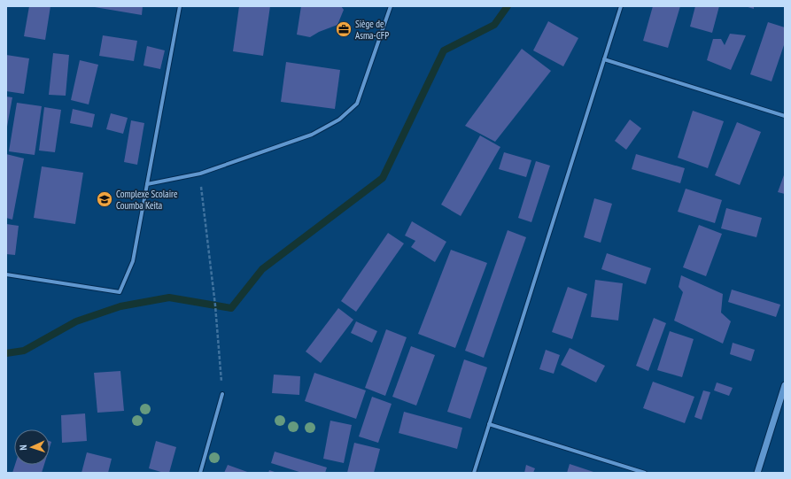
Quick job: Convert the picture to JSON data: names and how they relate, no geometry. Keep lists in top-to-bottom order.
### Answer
{
  "places": {
    "office": ["Siège de Asma-CFP"],
    "school or university": ["Complexe Scolaire Coumba Keita"]
  },
  "north": "left"
}
